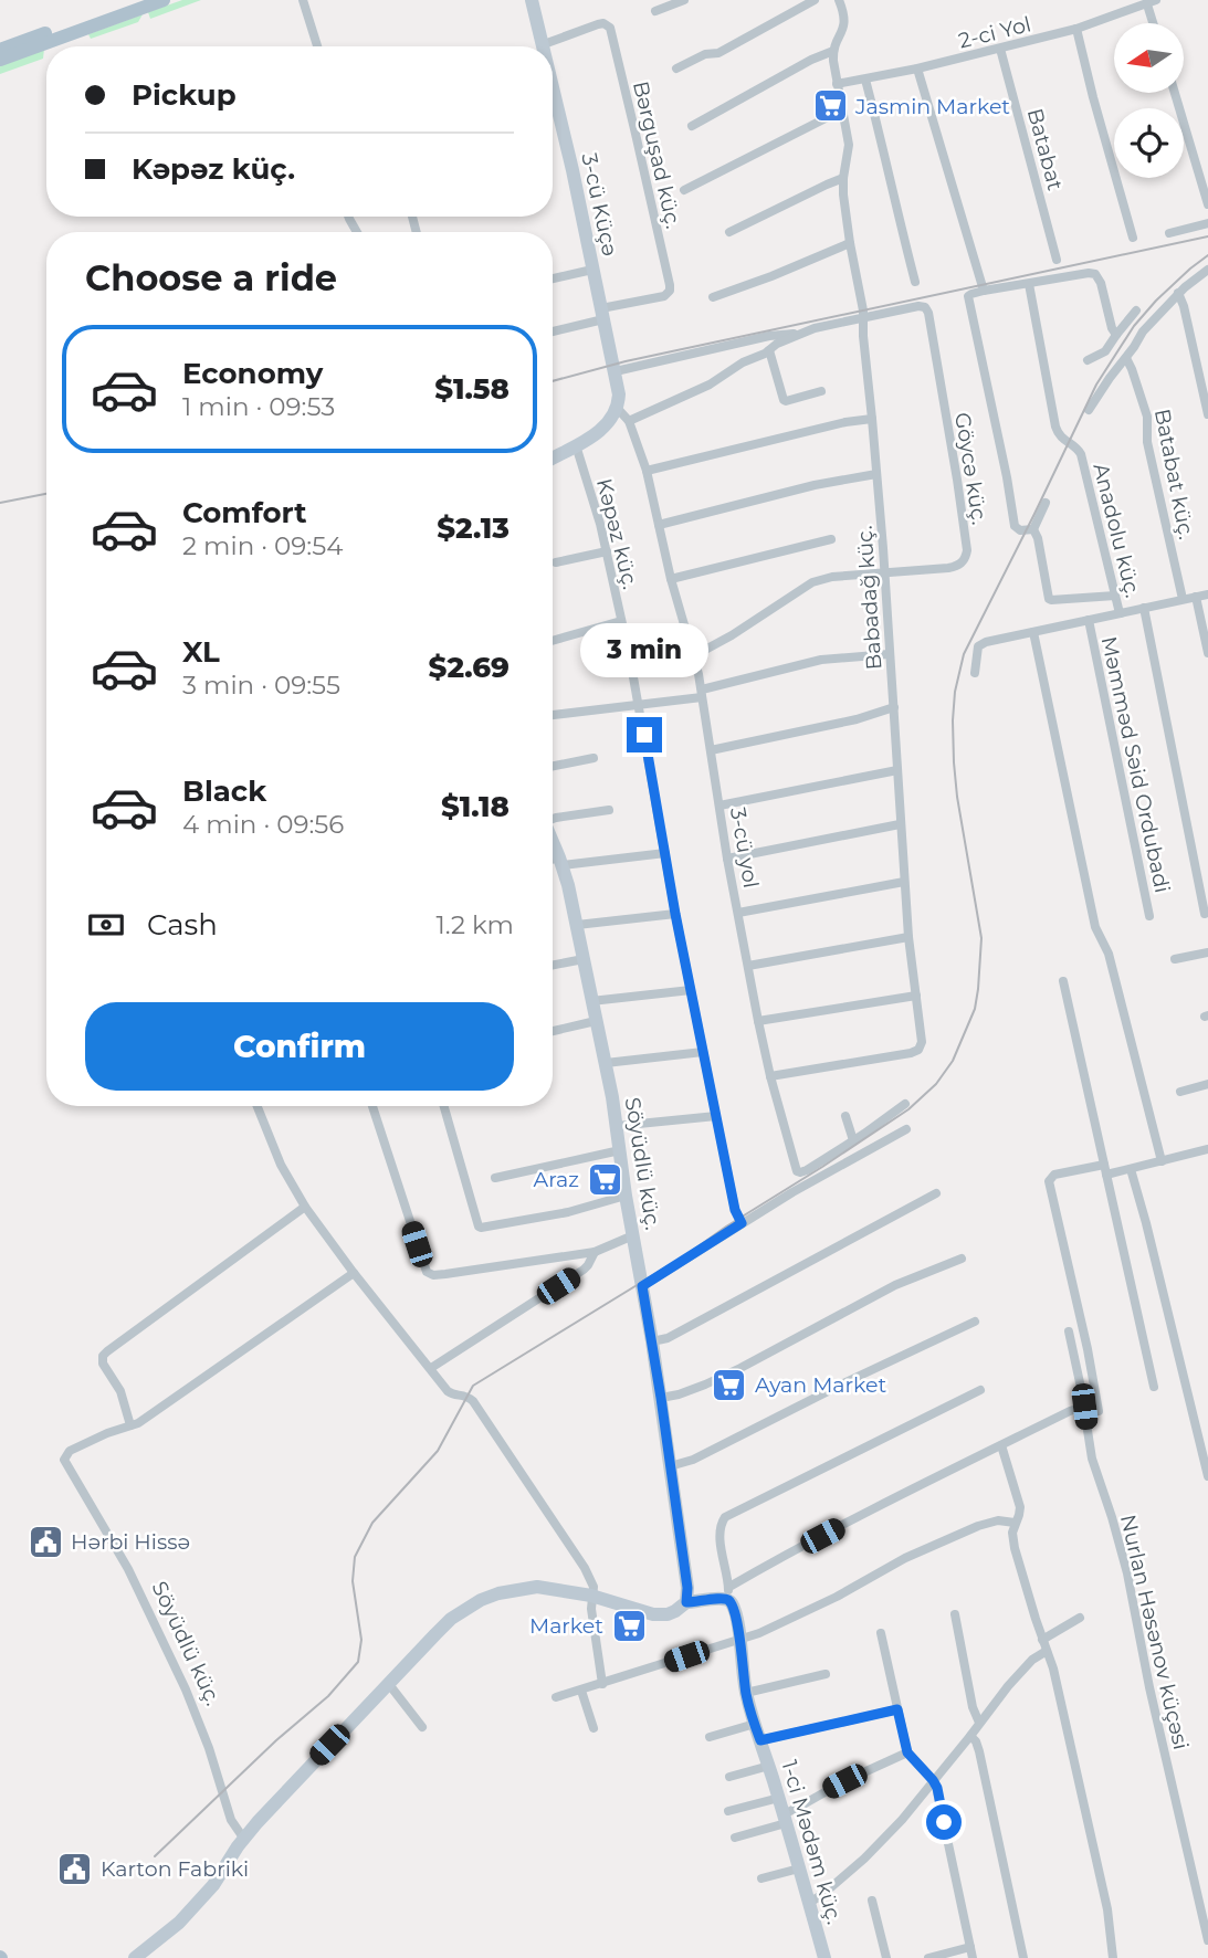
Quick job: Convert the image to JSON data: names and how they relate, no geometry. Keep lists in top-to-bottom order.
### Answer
{
  "streets": {
    "street": [
      "2-ci Yol",
      "Batabat",
      "Bərguşad küç.",
      "3-cü Küçə",
      "Göycə küç.",
      "Batabat küç.",
      "Anadolu küç.",
      "Kəpəz küç.",
      "Babadağ küç.",
      "Məmməd Səid Ordubadi",
      "3-cü yol",
      "Söyüdlü küç.",
      "Nurlan Həsənov küçəsi",
      "1-ci Mədəm küç."
    ]
  },
  "crossings": [
    ["2-ci Yol", "Batabat"],
    ["2-ci Yol", "Babadağ küç."],
    ["Bərguşad küç.", "3-cü Küçə"],
    ["3-cü Küçə", "3-cü yol"],
    ["Göycə küç.", "Babadağ küç."],
    ["Babadağ küç.", "3-cü yol"]
  ],
  "places": {
    "supermarket": [
      "Jasmin Market",
      "Araz",
      "Ayan Market",
      "Market"
    ],
    "public building": ["Hərbi Hissə", "Karton Fabriki"]
  },
  "north": "left",
  "page": {
    "banner": ["Pickup", "Kəpəz küç."],
    "heading": "Choose a ride",
    "list": [
      {
        "name": "Economy",
        "note": "1 min · 09:53",
        "value": "$1.58"
      },
      {
        "name": "Comfort",
        "note": "2 min · 09:54",
        "value": "$2.13"
      },
      {
        "name": "XL",
        "note": "3 min · 09:55",
        "value": "$2.69"
      },
      {
        "name": "Black",
        "note": "4 min · 09:56",
        "value": "$1.18"
      }
    ],
    "bubble": "3 min",
    "pay": ["Cash", "1.2 km"],
    "buttons": "Confirm"
  }
}
